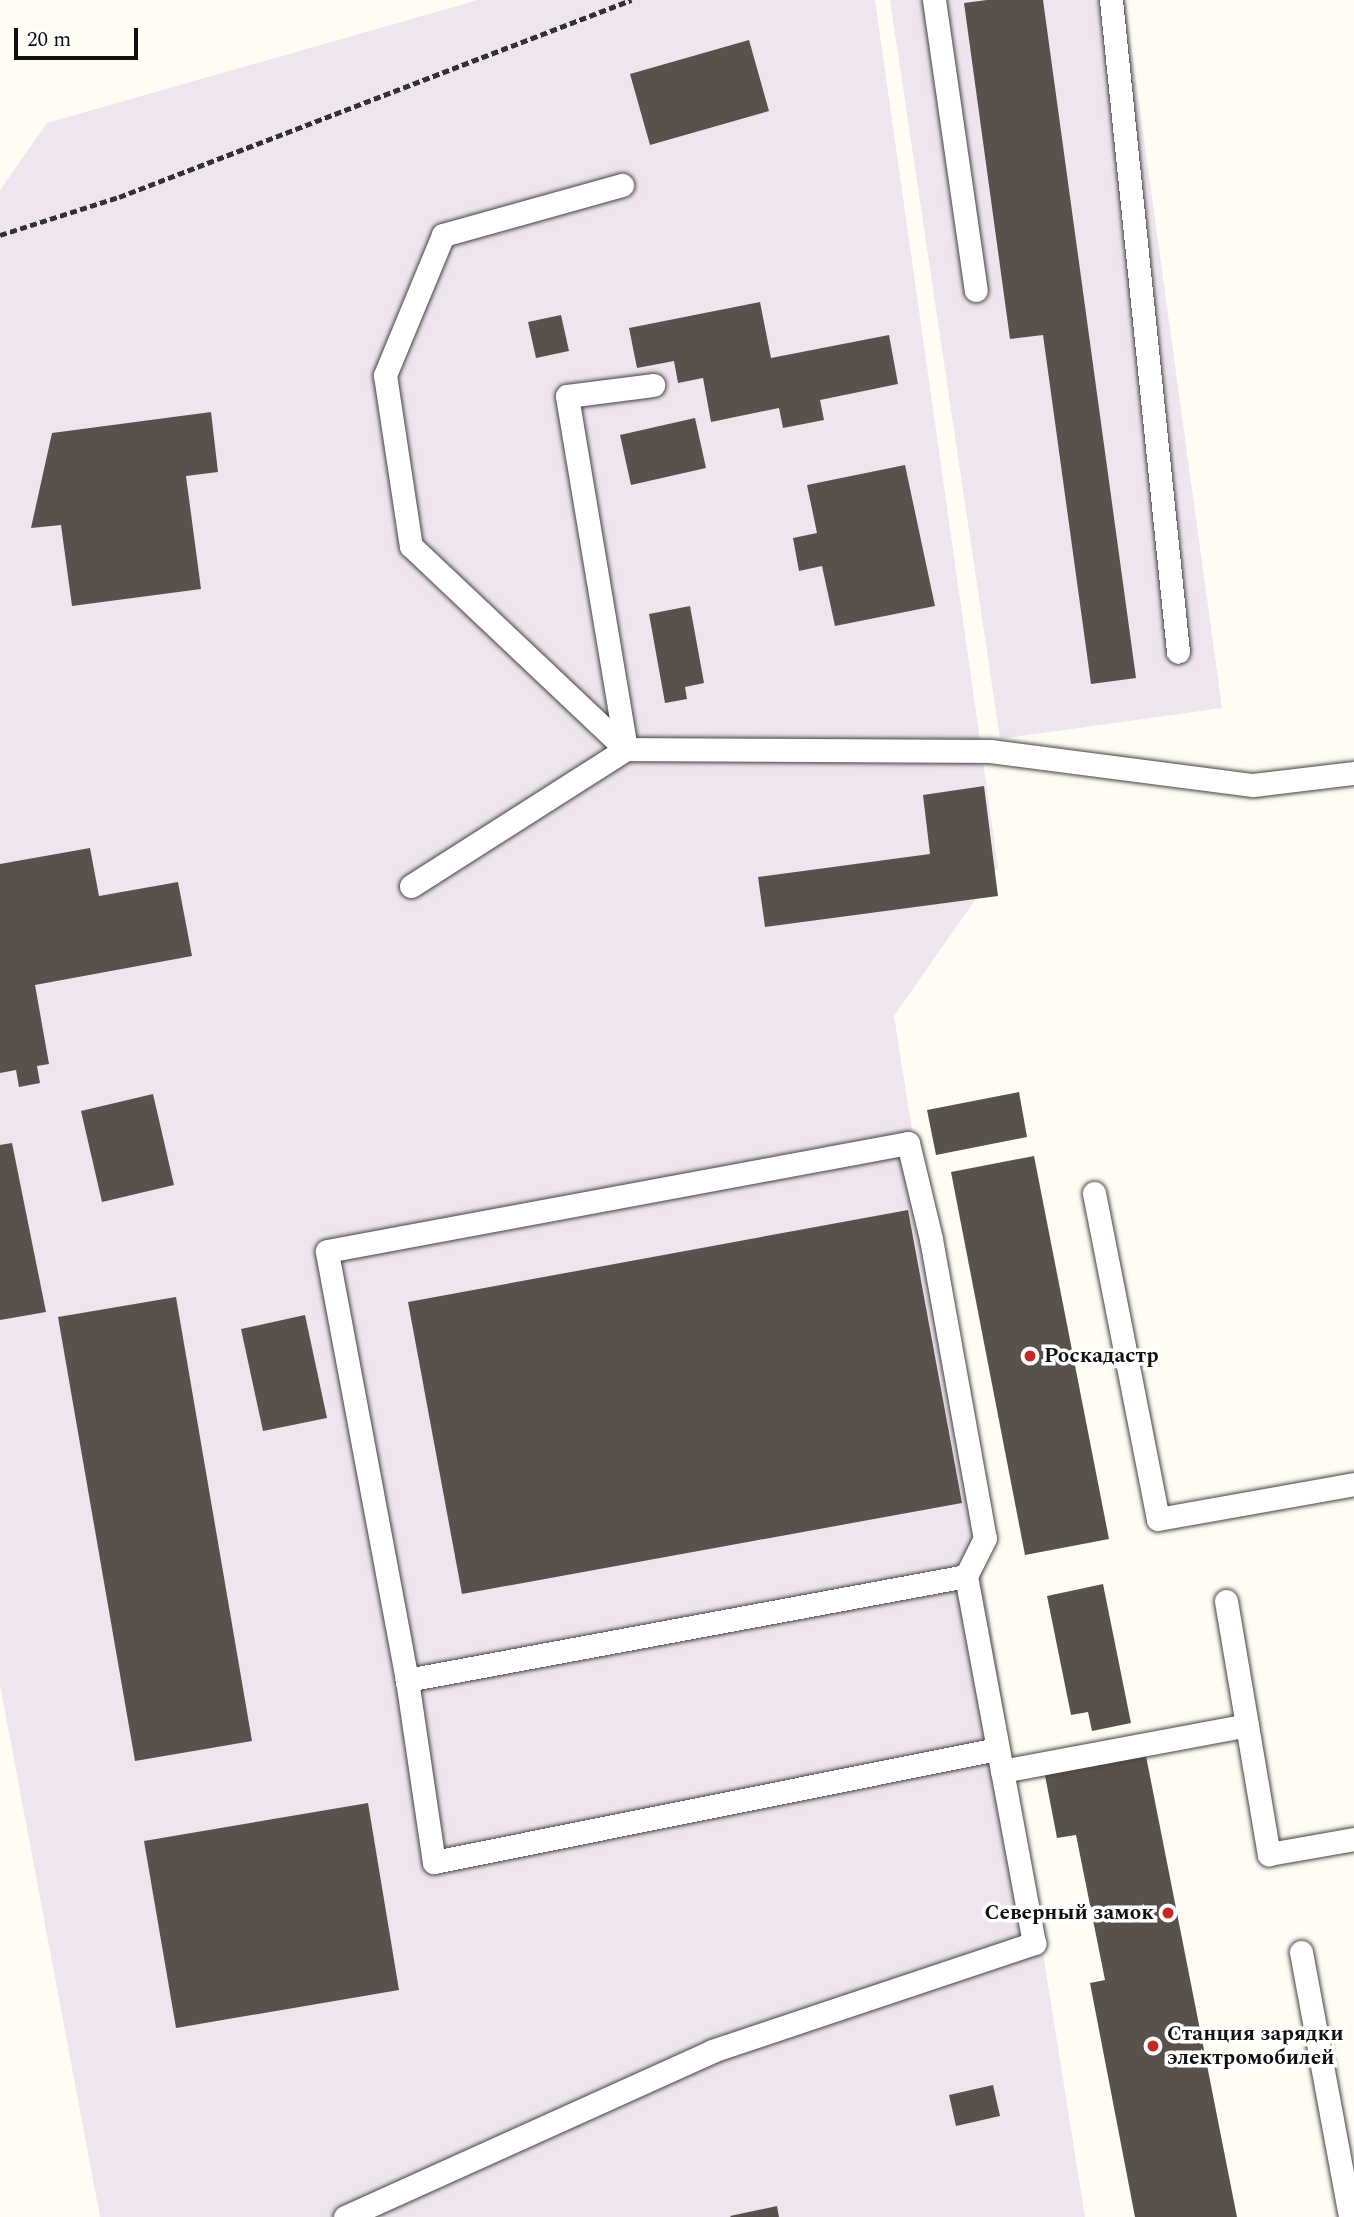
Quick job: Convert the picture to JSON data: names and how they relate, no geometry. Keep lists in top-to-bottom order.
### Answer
{
  "places": ["Роскадастр", "Северный замок", "Станция зарядки электромобилей"],
  "scale_bar": "20 m"
}
